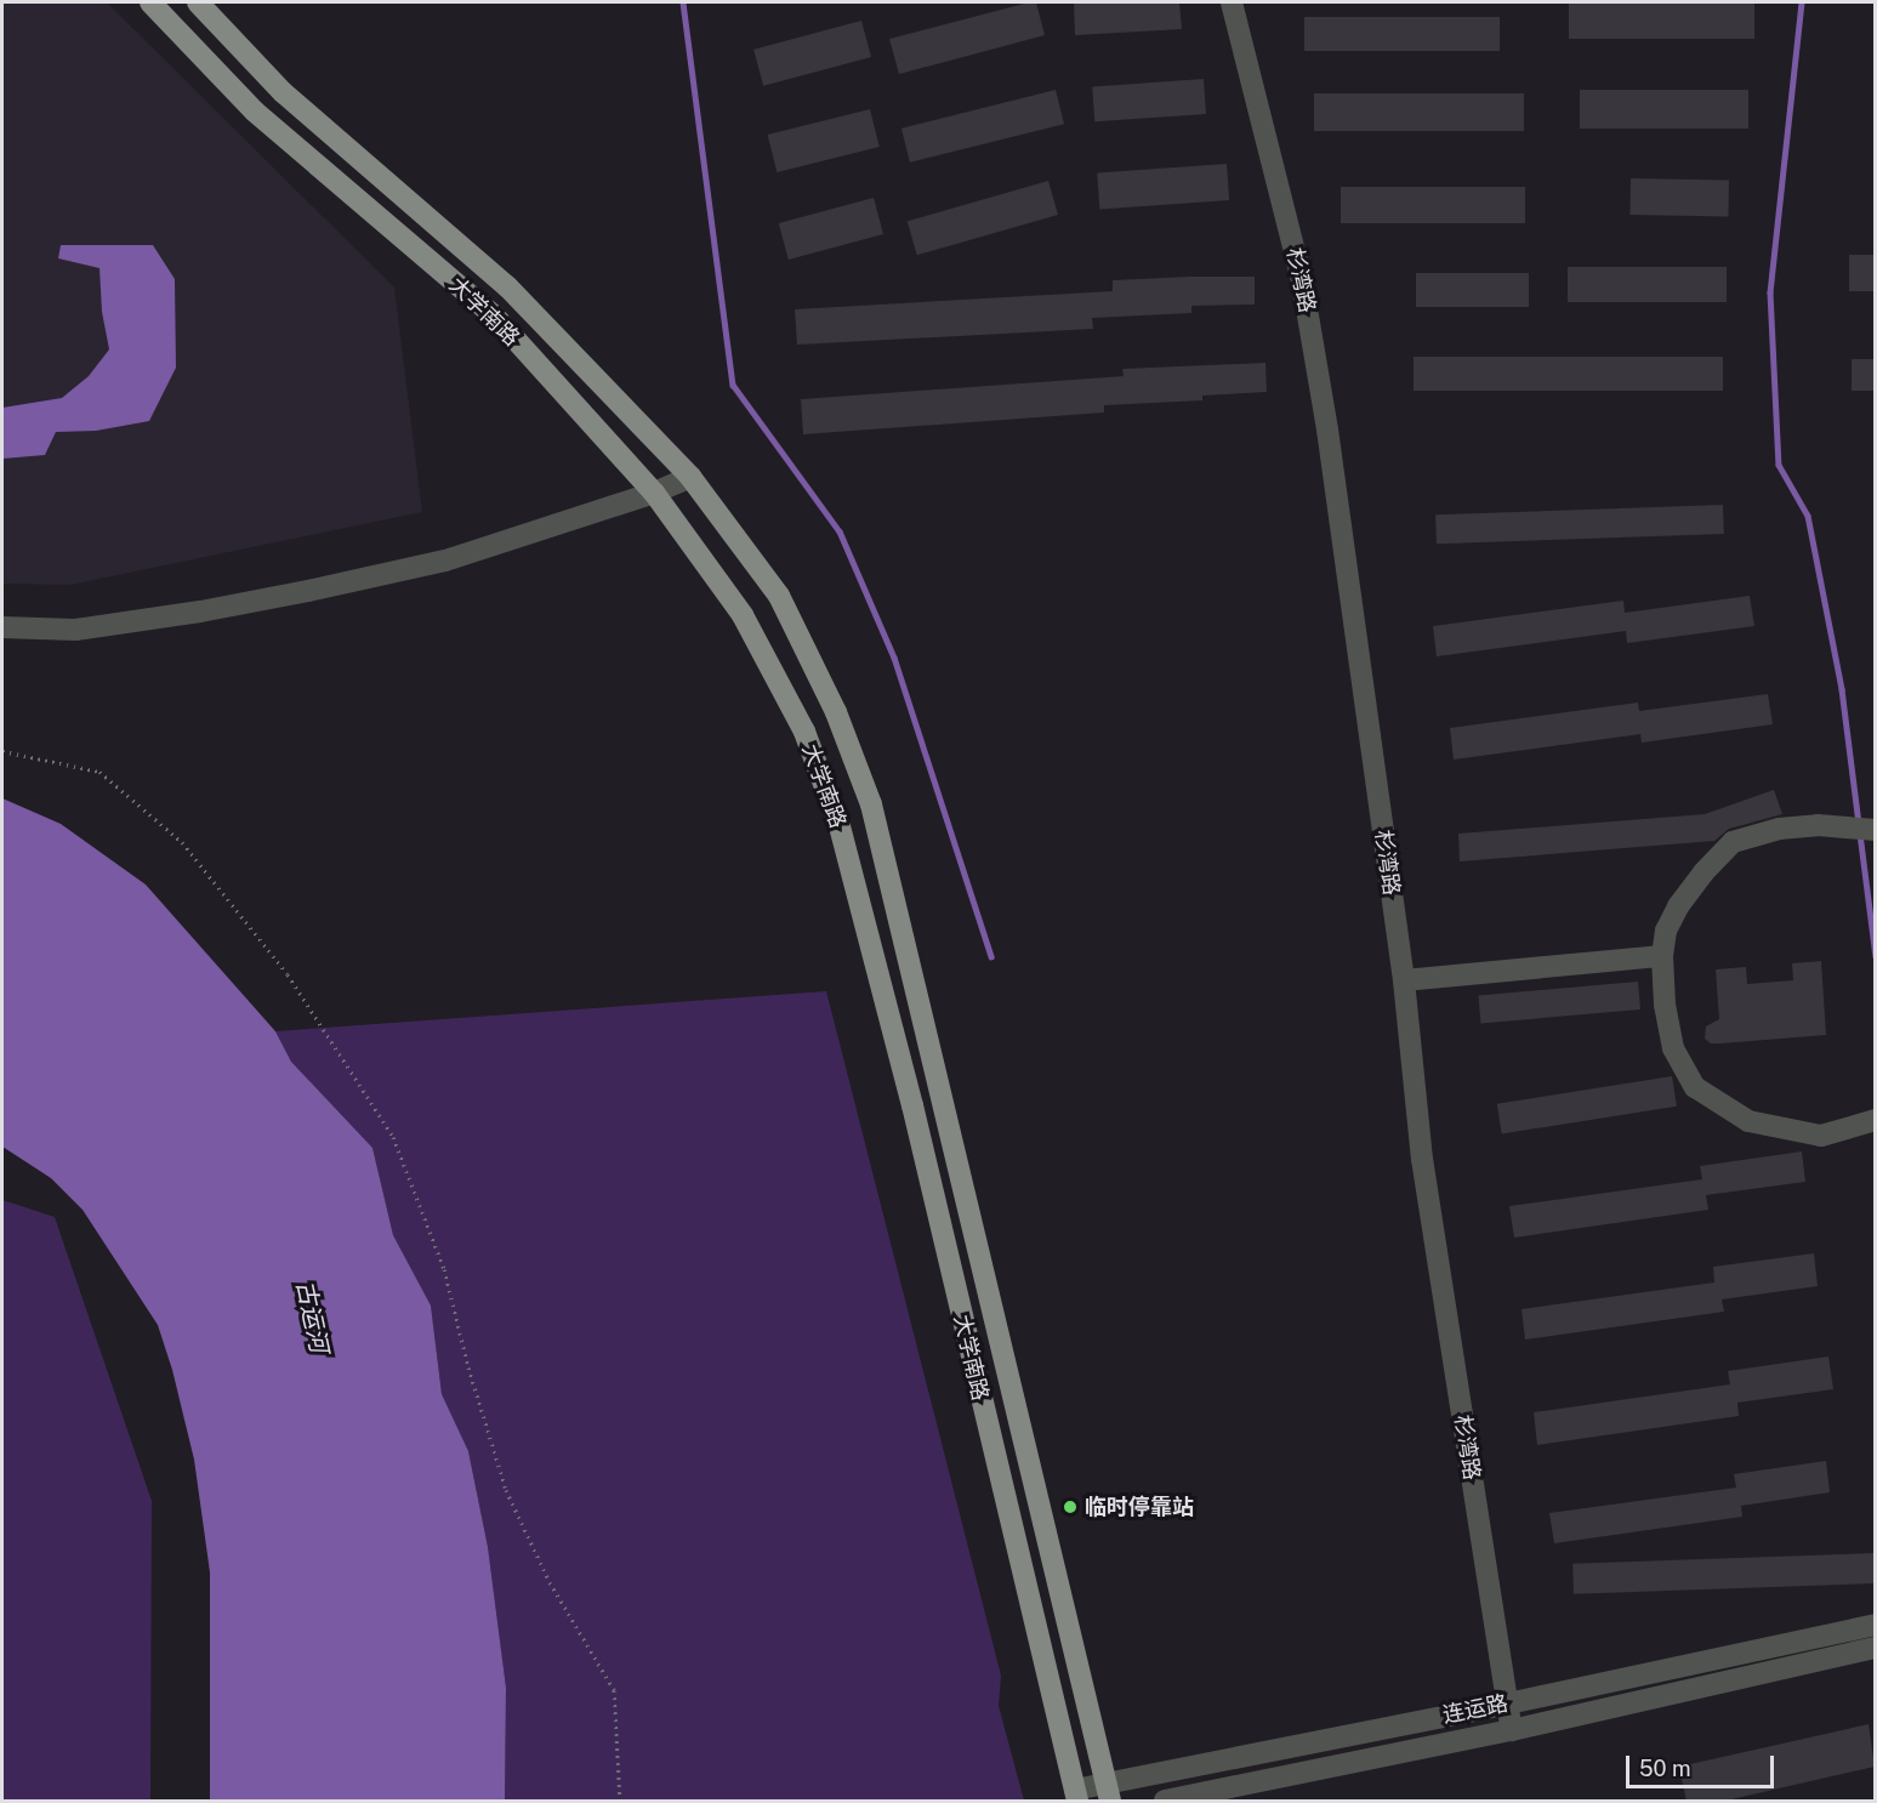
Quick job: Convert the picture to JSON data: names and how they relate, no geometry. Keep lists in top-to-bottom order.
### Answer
{
  "streets": {
    "main road": ["大学南路"],
    "street": ["杉湾路", "连运路"]
  },
  "crossings": [
    ["杉湾路", "连运路"],
    ["大学南路", "连运路"]
  ],
  "water": ["古运河"],
  "places": ["临时停靠站"],
  "scale_bar": "50 m"
}
